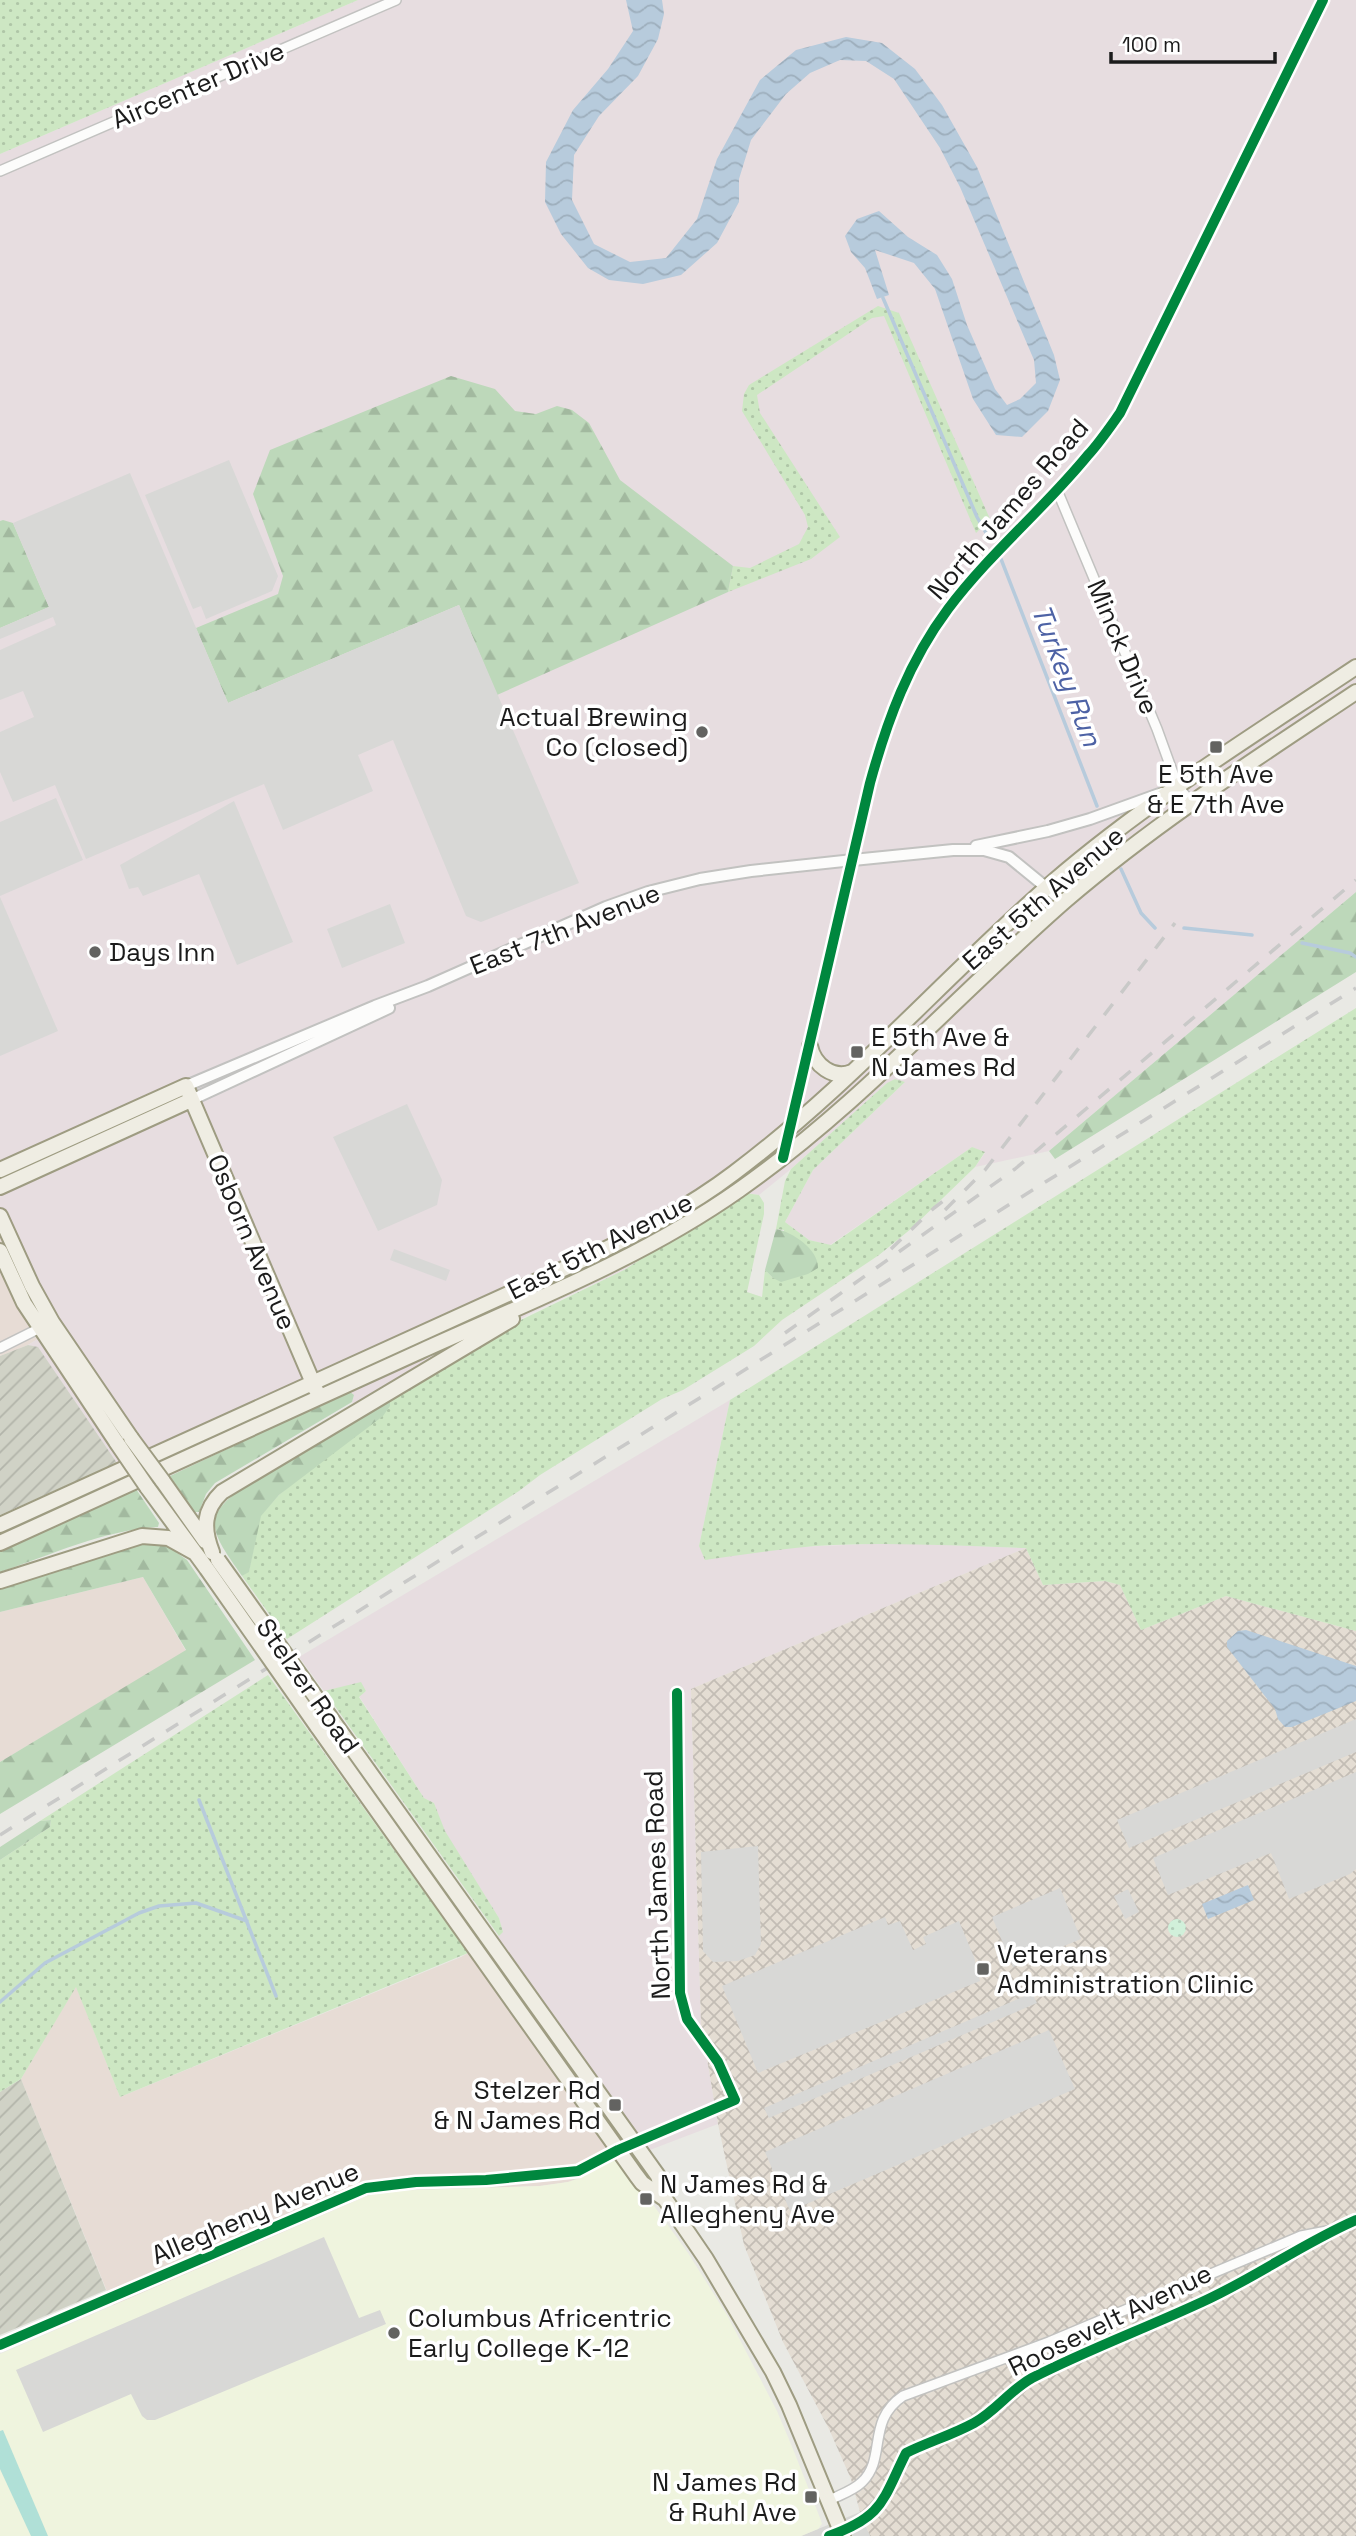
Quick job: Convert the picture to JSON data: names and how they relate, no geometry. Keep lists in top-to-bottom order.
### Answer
{
  "streets": {
    "main road": [
      "East 5th Avenue",
      "East 7th Avenue",
      "Osborn Avenue",
      "Stelzer Road"
    ],
    "street": [
      "Aircenter Drive",
      "North James Road",
      "Minck Drive",
      "Allegheny Avenue",
      "Roosevelt Avenue"
    ]
  },
  "crossings": [
    ["North James Road", "Minck Drive"],
    ["North James Road", "East 5th Avenue"],
    ["North James Road", "East 7th Avenue"],
    ["North James Road", "Stelzer Road"],
    ["North James Road", "Allegheny Avenue"],
    ["Minck Drive", "East 5th Avenue"],
    ["Minck Drive", "East 7th Avenue"],
    ["East 5th Avenue", "East 7th Avenue"],
    ["East 5th Avenue", "Osborn Avenue"],
    ["East 7th Avenue", "Osborn Avenue"],
    ["Stelzer Road", "Allegheny Avenue"]
  ],
  "water": ["Turkey Run"],
  "places": {
    "other": ["Actual Brewing Co (closed)", "Days Inn", "Columbus Africentric Early College K-12"],
    "transit": [
      "E 5th Ave & E 7th Ave",
      "E 5th Ave & N James Rd",
      "Veterans Administration Clinic",
      "Stelzer Rd & N James Rd",
      "N James Rd & Allegheny Ave",
      "N James Rd & Ruhl Ave"
    ]
  },
  "scale_bar": "100 m"
}
